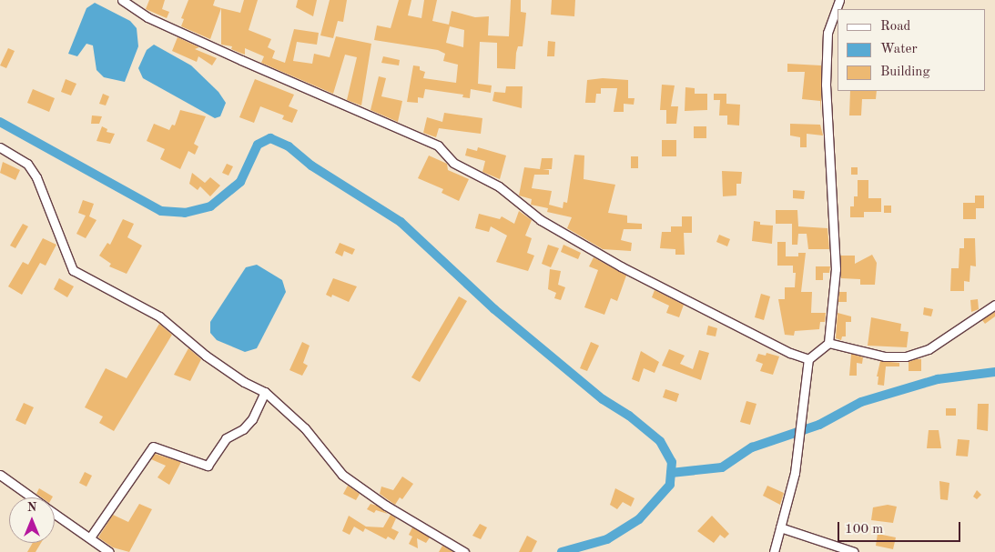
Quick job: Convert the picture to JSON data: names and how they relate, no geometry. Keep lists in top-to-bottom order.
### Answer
{
  "legend": ["Road", "Water", "Building"],
  "scale_bar": "100 m",
  "north": "top"
}
